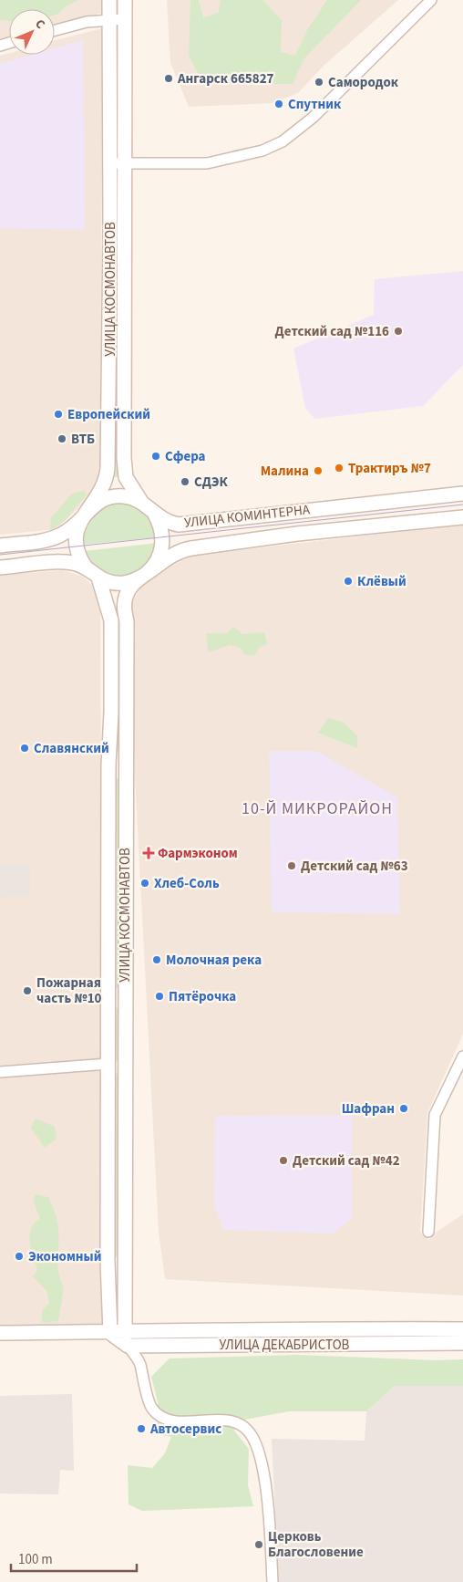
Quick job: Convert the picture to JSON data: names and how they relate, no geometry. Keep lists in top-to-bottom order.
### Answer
{
  "streets": {
    "street": ["УЛИЦА КОСМОНАВТОВ", "УЛИЦА КОМИНТЕРНА", "УЛИЦА ДЕКАБРИСТОВ"]
  },
  "crossings": [
    ["УЛИЦА КОСМОНАВТОВ", "УЛИЦА КОМИНТЕРНА"],
    ["УЛИЦА КОСМОНАВТОВ", "УЛИЦА ДЕКАБРИСТОВ"]
  ],
  "districts": ["10-Й МИКРОРАЙОН"],
  "places": {
    "other": [
      "Ангарск 665827",
      "Самородок",
      "Спутник",
      "Детский сад №116",
      "Европейский",
      "ВТБ",
      "Сфера",
      "Трактиръ №7",
      "Малина",
      "СДЭК",
      "Клёвый",
      "Славянский",
      "Детский сад №63",
      "Хлеб-Соль",
      "Молочная река",
      "Пожарная часть №10",
      "Пятёрочка",
      "Шафран",
      "Детский сад №42",
      "Экономный",
      "Автосервис",
      "Церковь Благословение"
    ],
    "health": ["Фармэконом"]
  },
  "scale_bar": "100 m",
  "north": "top right"
}
